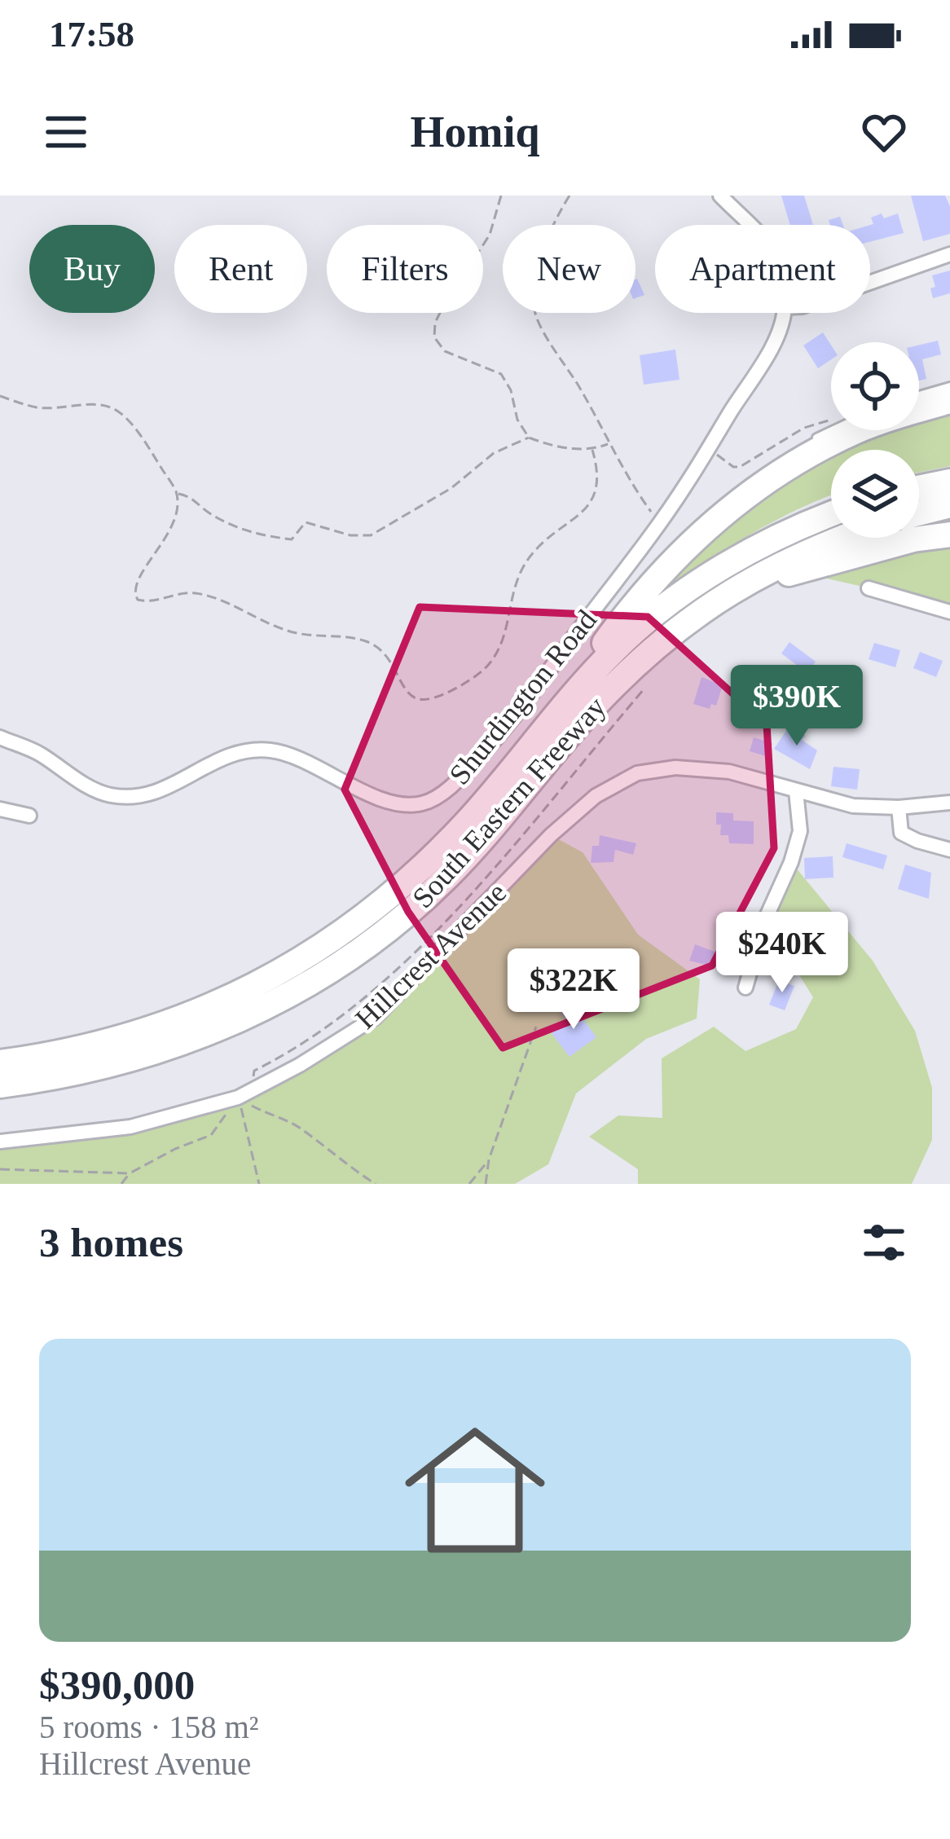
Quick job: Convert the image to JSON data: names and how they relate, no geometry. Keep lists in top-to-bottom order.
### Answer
{
  "streets": {
    "highway": ["South Eastern Freeway"],
    "street": ["Shurdington Road", "Hillcrest Avenue"]
  },
  "page": {
    "status": "17:58",
    "header": "Homiq",
    "chip": [
      "Buy",
      "Rent",
      "Filters",
      "New",
      "Apartment"
    ],
    "price": ["$390K", "$240K", "$322K"],
    "heading": "3 homes",
    "list": [
      {
        "name": "$390,000",
        "note": "5 rooms · 158 m² · Hillcrest Avenue"
      }
    ]
  }
}
